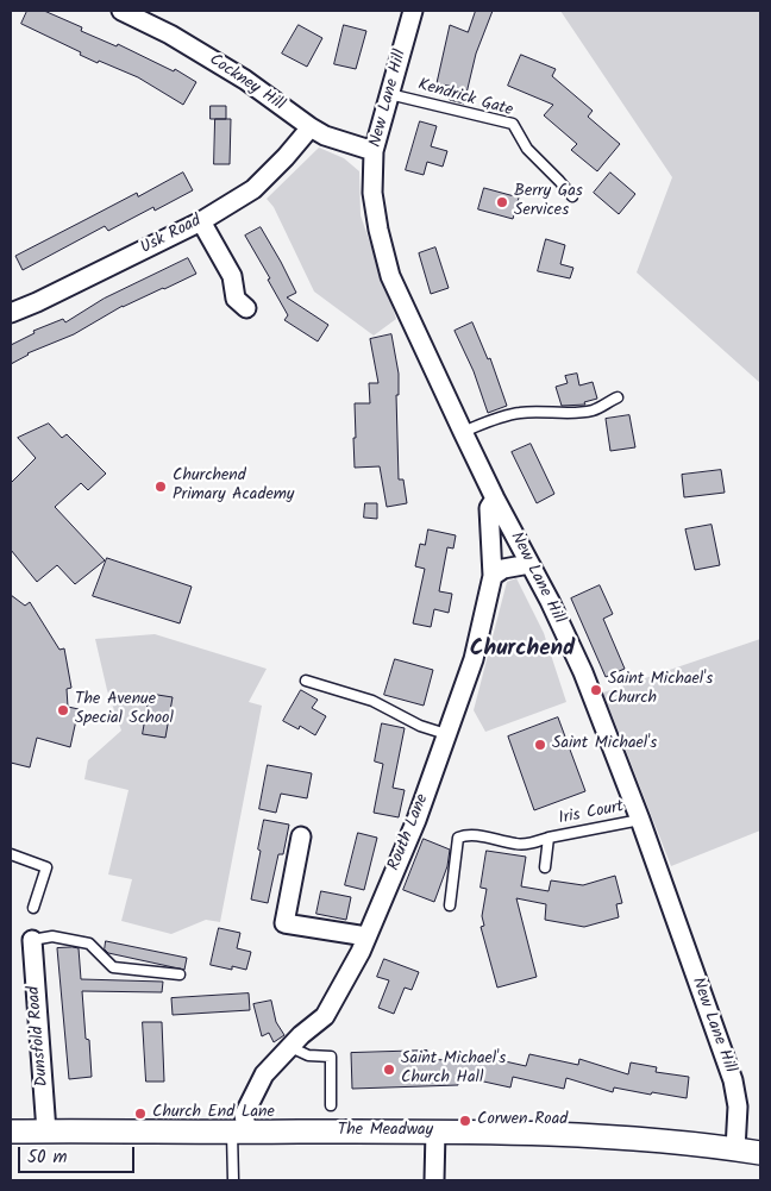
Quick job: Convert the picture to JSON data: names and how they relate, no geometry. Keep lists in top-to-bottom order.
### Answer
{
  "streets": {
    "street": [
      "Cockney Hill",
      "New Lane Hill",
      "Usk Road",
      "Routh Lane",
      "Dunsfold Road",
      "The Meadway"
    ],
    "lane": ["Kendrick Gate", "Iris Court"]
  },
  "crossings": [
    ["Cockney Hill", "New Lane Hill"],
    ["Cockney Hill", "Usk Road"],
    ["New Lane Hill", "Kendrick Gate"],
    ["New Lane Hill", "Iris Court"],
    ["New Lane Hill", "Routh Lane"],
    ["New Lane Hill", "The Meadway"],
    ["Routh Lane", "The Meadway"],
    ["Dunsfold Road", "The Meadway"]
  ],
  "districts": ["Churchend"],
  "places": [
    "Berry Gas Services",
    "Churchend Primary Academy",
    "Saint Michael's Church",
    "The Avenue Special School",
    "Saint Michael's",
    "Saint Michael's Church Hall",
    "Church End Lane",
    "Corwen Road"
  ],
  "scale_bar": "50 m"
}
